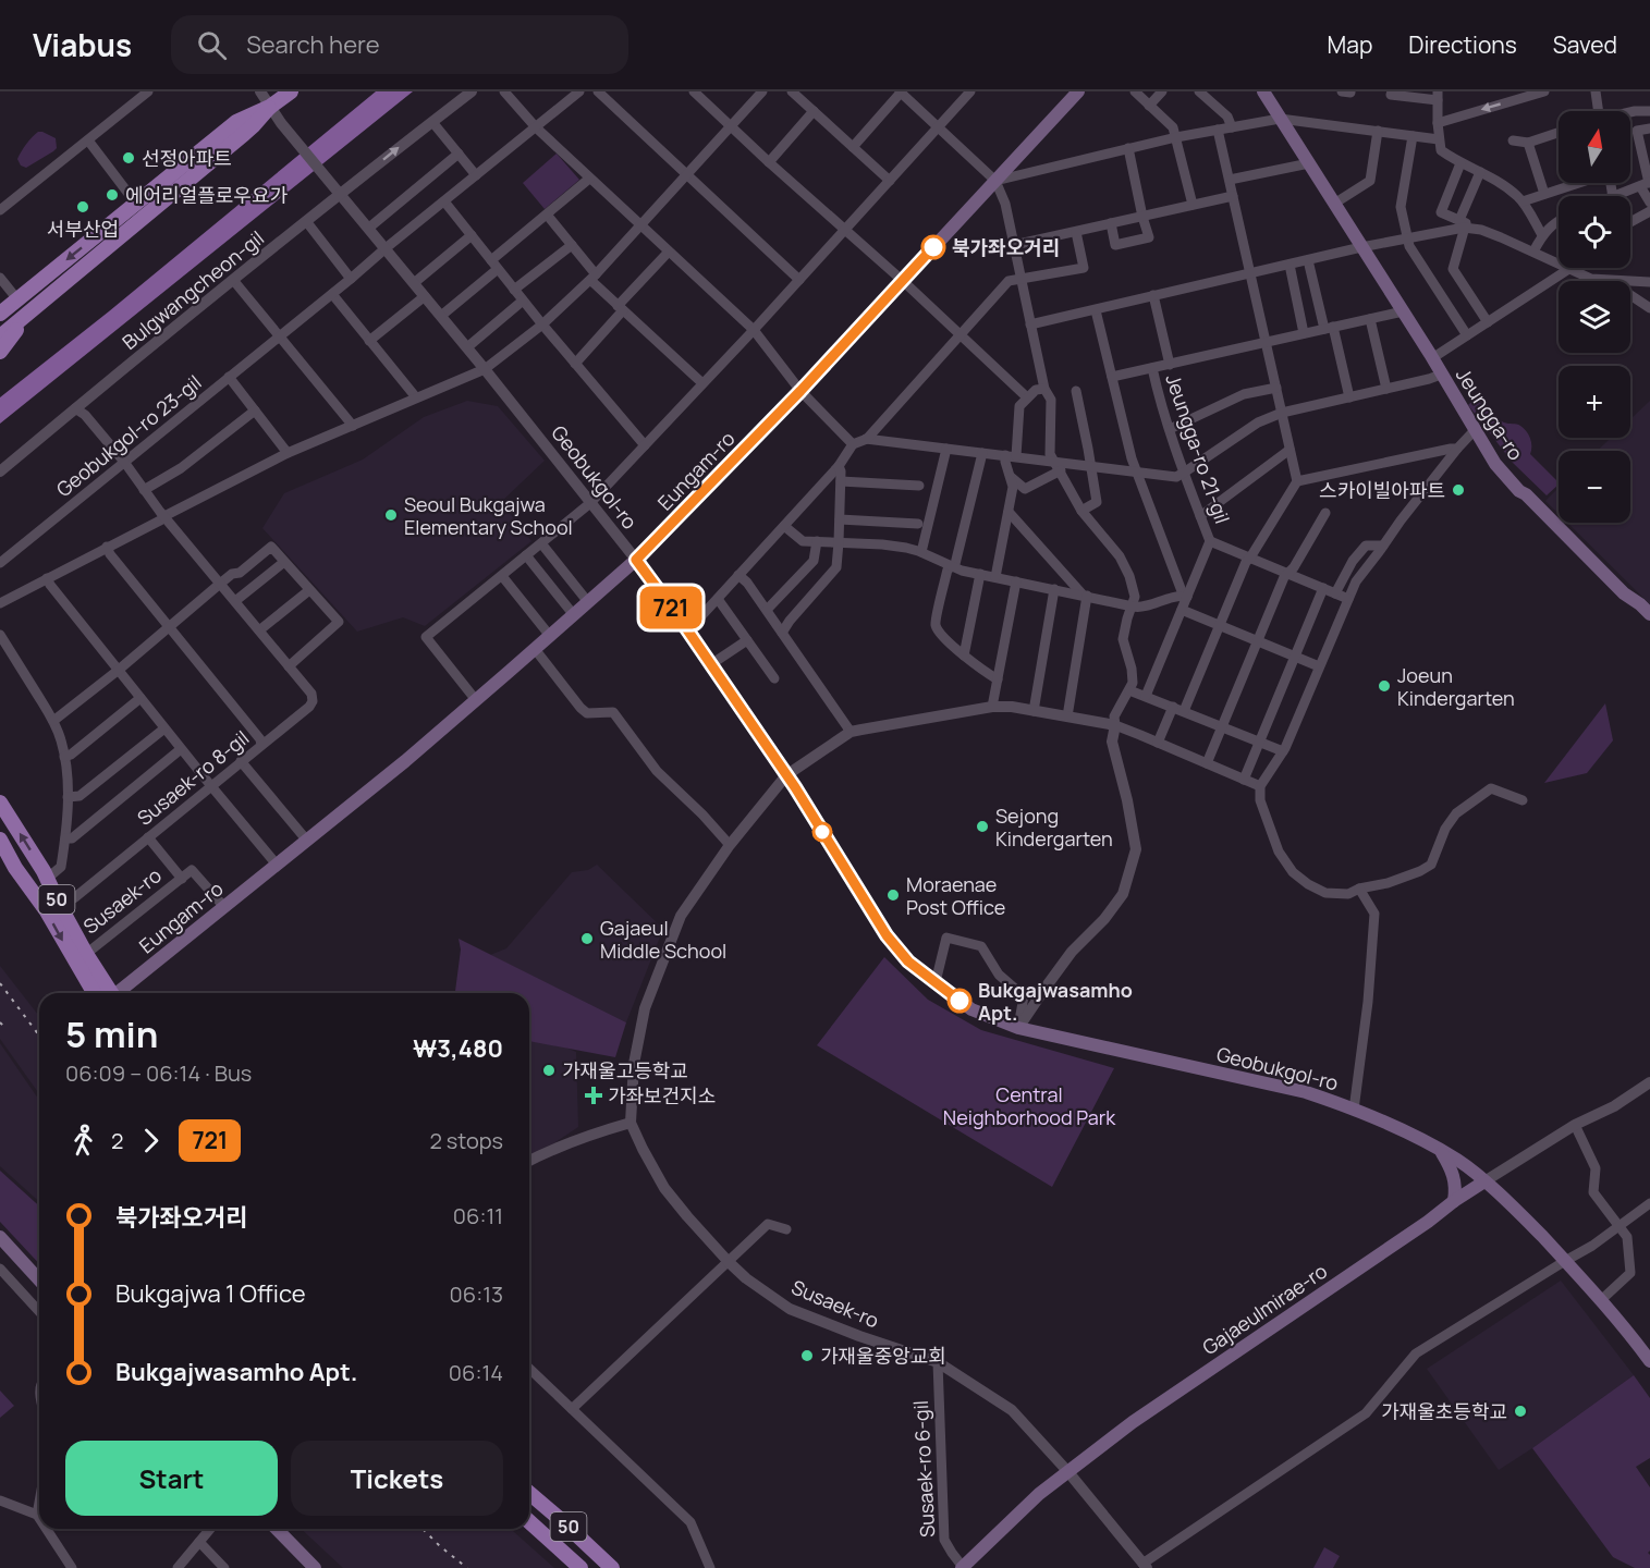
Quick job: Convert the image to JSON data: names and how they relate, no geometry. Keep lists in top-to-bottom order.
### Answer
{
  "streets": {
    "main road": [
      "Jeungga-ro",
      "Eungam-ro",
      "Geobukgol-ro",
      "50",
      "Susaek-ro",
      "Gajaeulmirae-ro"
    ],
    "street": [
      "Bulgwangcheon-gil",
      "Geobukgol-ro 23-gil",
      "Jeungga-ro 21-gil",
      "Susaek-ro 8-gil",
      "Susaek-ro 6-gil"
    ]
  },
  "crossings": [
    ["Bulgwangcheon-gil", "Geobukgol-ro"],
    ["Bulgwangcheon-gil", "Susaek-ro 8-gil"],
    ["Jeungga-ro", "Jeungga-ro 21-gil"],
    ["Geobukgol-ro 23-gil", "Geobukgol-ro"],
    ["Geobukgol-ro 23-gil", "Susaek-ro 8-gil"],
    ["Eungam-ro", "Geobukgol-ro"],
    ["Eungam-ro", "Susaek-ro"],
    ["Geobukgol-ro", "Susaek-ro"],
    ["Geobukgol-ro", "Gajaeulmirae-ro"],
    ["Susaek-ro 8-gil", "Susaek-ro"],
    ["Susaek-ro", "Gajaeulmirae-ro"],
    ["Susaek-ro", "Susaek-ro 6-gil"],
    ["Gajaeulmirae-ro", "Susaek-ro 6-gil"]
  ],
  "parks": ["Central Neighborhood Park"],
  "places": {
    "other": [
      "선정아파트",
      "에어리얼플로우요가",
      "서부산업",
      "북가좌오거리",
      "스카이빌아파트",
      "Seoul Bukgajwa Elementary School",
      "Joeun Kindergarten",
      "Sejong Kindergarten",
      "Moraenae Post Office",
      "Gajaeul Middle School",
      "Bukgajwasamho Apt.",
      "가재울고등학교",
      "가재울중앙교회",
      "가재울초등학교"
    ],
    "health": ["가좌보건지소"]
  },
  "lines": ["bus line 721"],
  "north": "top",
  "page": {
    "header": "Viabus",
    "search": "Search here",
    "nav": ["Map", "Directions", "Saved"],
    "on_map": "721",
    "map_buttons": ["+", "−"],
    "heading": ["5 min", "06:09 – 06:14 · Bus", "₩3,480"],
    "legs": ["2", "721", "2 stops"],
    "list": [
      {
        "name": "북가좌오거리",
        "value": "06:11"
      },
      {
        "name": "Bukgajwa 1 Office",
        "value": "06:13"
      },
      {
        "name": "Bukgajwasamho Apt.",
        "value": "06:14"
      }
    ],
    "buttons": ["Start", "Tickets"]
  }
}
